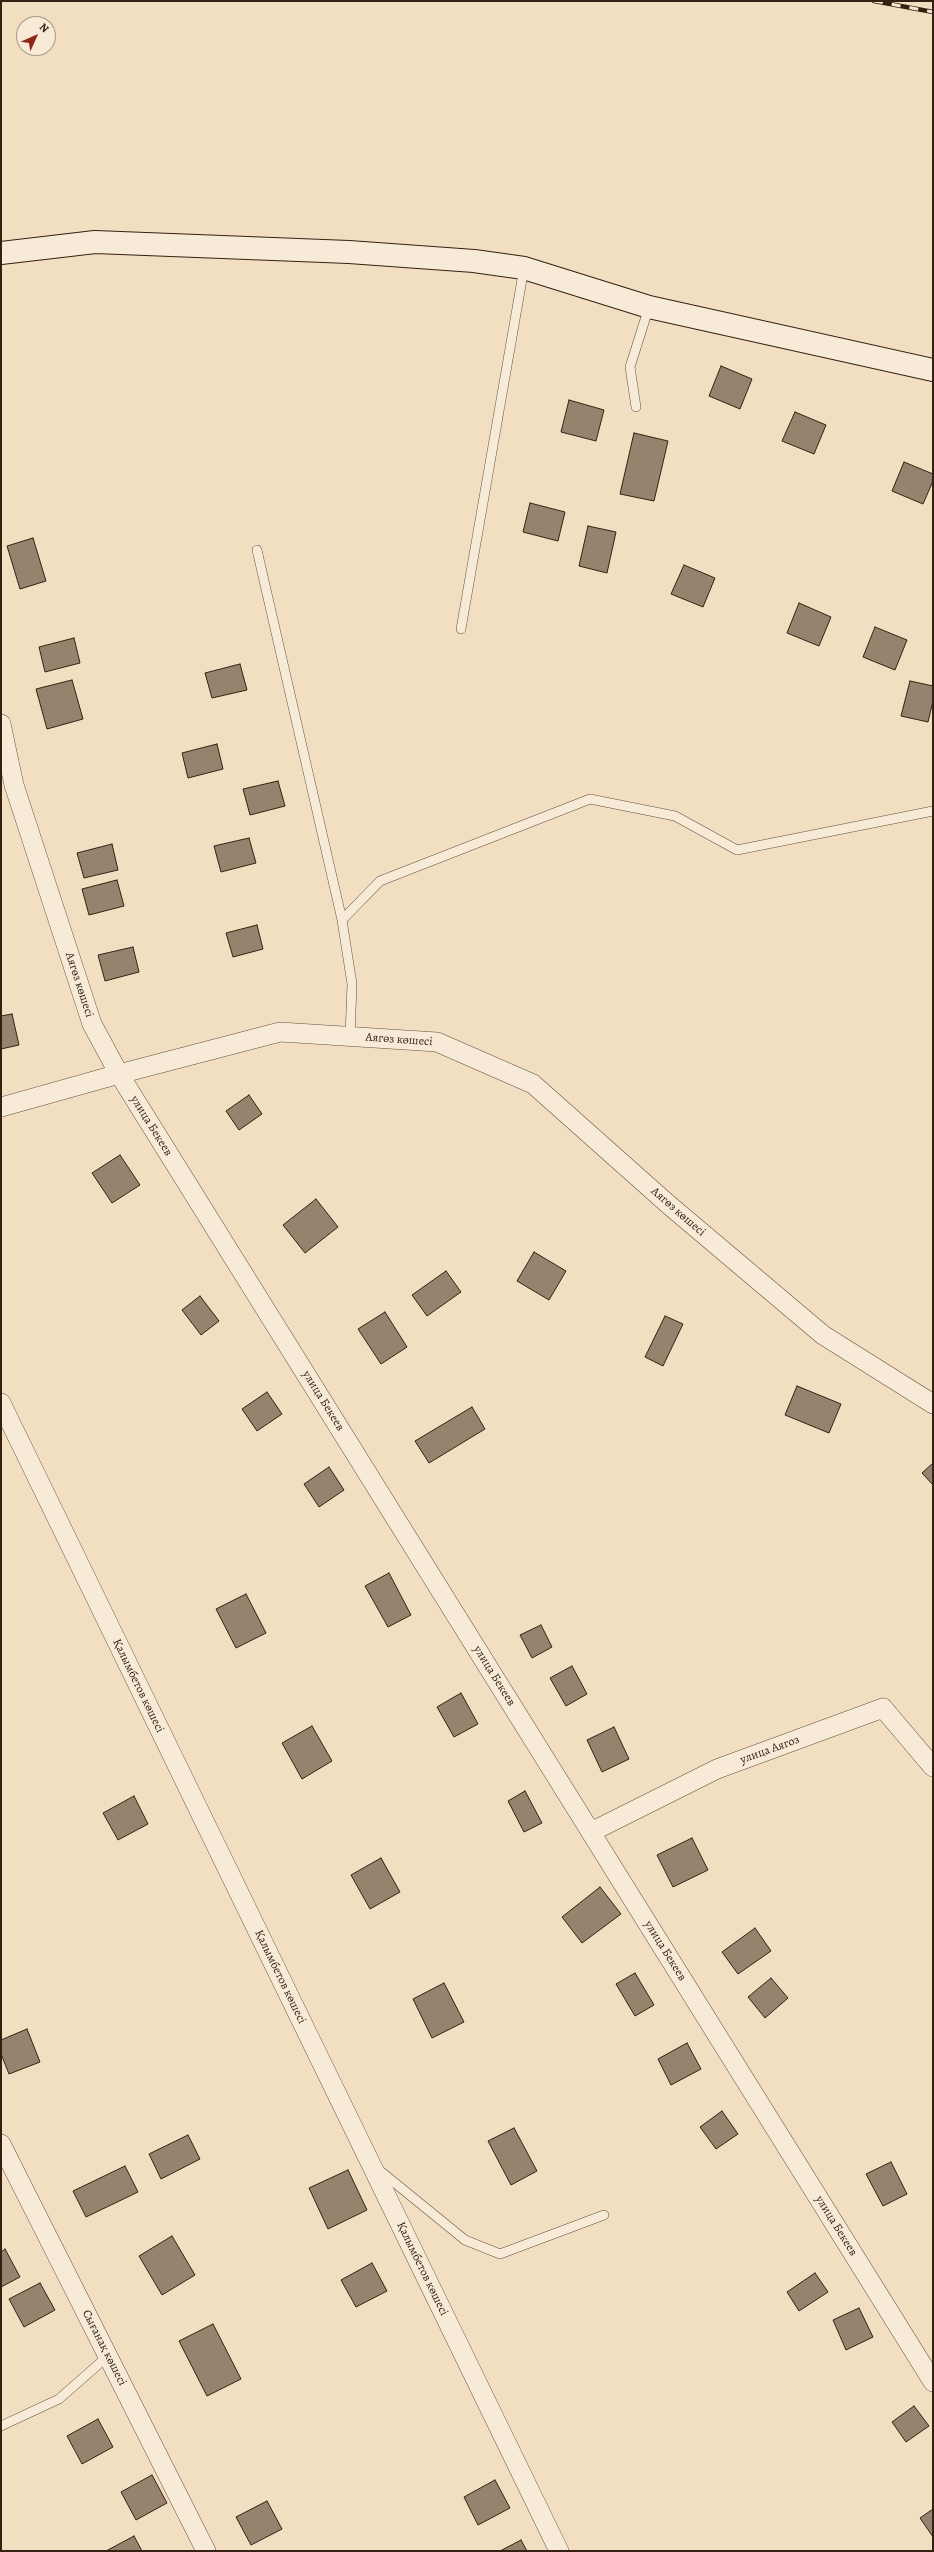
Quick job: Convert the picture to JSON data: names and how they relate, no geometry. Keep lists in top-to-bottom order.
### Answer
{
  "streets": {
    "street": [
      "Аягөз көшесі",
      "улица Бекеев",
      "Қалымбетов көшесі",
      "улица Аягоз",
      "Сығанақ көшесі"
    ]
  },
  "crossings": [
    ["Аягөз көшесі", "улица Бекеев"],
    ["улица Бекеев", "улица Аягоз"]
  ],
  "north": "top right"
}
